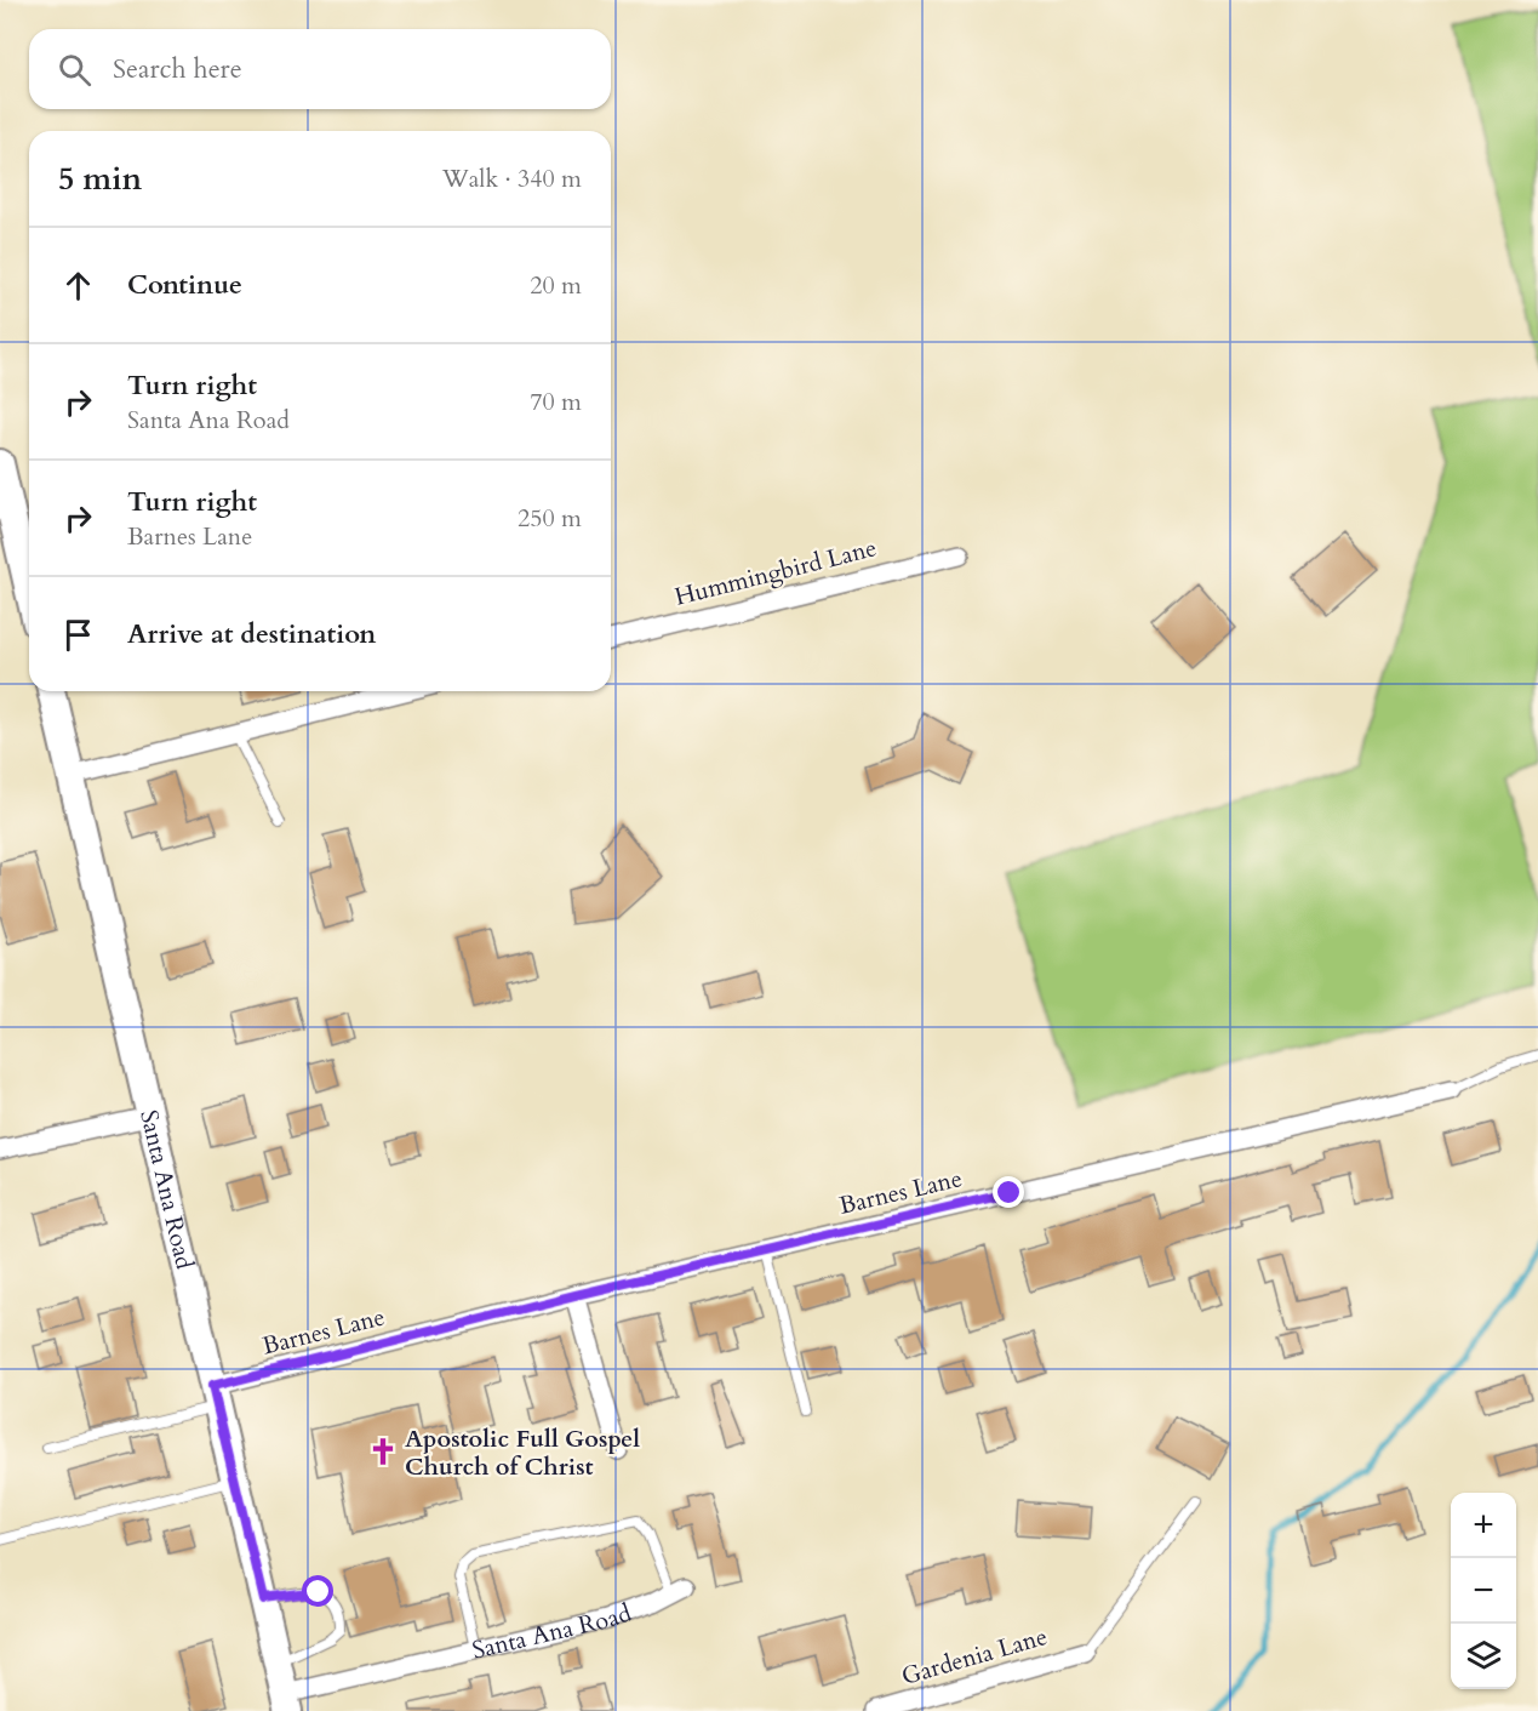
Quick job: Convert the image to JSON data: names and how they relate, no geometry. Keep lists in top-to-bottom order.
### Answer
{
  "streets": {
    "street": [
      "Hummingbird Lane",
      "Santa Ana Road",
      "Barnes Lane",
      "Gardenia Lane"
    ]
  },
  "crossings": [
    ["Santa Ana Road", "Barnes Lane"]
  ],
  "places": {
    "church": ["Apostolic Full Gospel Church of Christ"]
  },
  "page": {
    "search": "Search here",
    "heading": ["5 min", "Walk · 340 m"],
    "list": [
      ["Continue", "20 m"],
      ["Turn right", "Santa Ana Road", "70 m"],
      ["Turn right", "Barnes Lane", "250 m"],
      "Arrive at destination"
    ],
    "map_buttons": ["+", "−"]
  }
}
